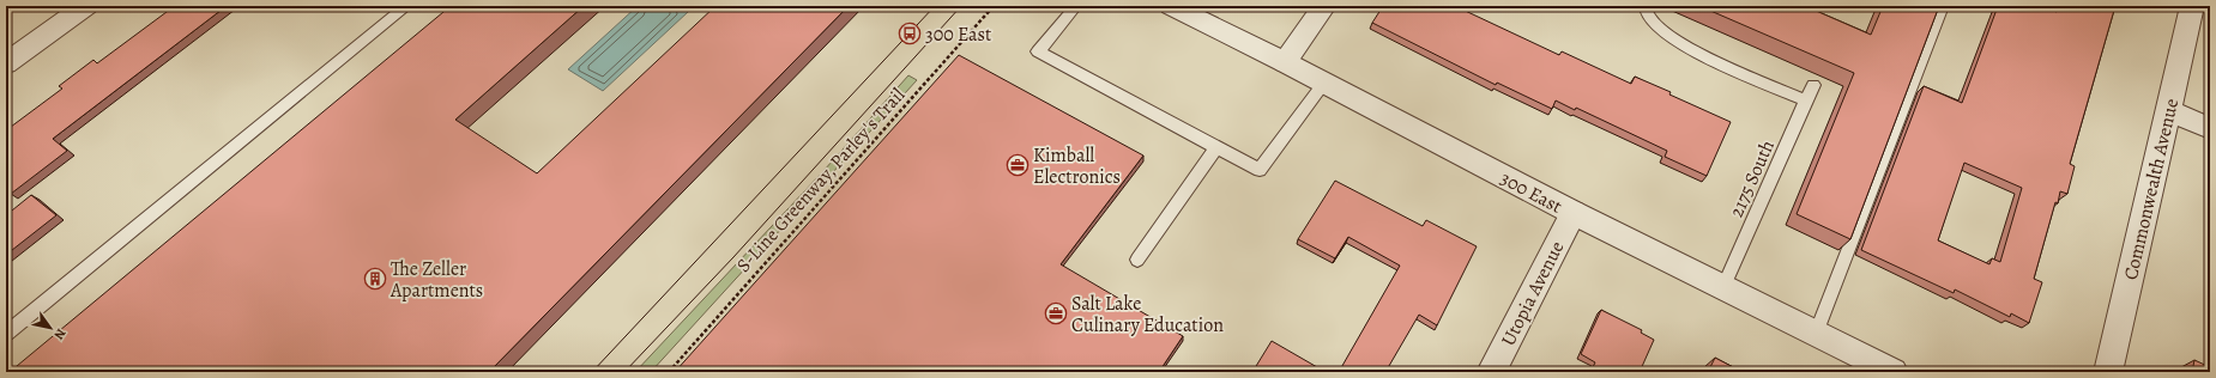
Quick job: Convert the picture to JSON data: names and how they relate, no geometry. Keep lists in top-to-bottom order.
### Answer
{
  "streets": {
    "street": ["Commonwealth Avenue", "300 East", "Utopia Avenue"],
    "lane": ["2175 South"],
    "path": ["S-Line Greenway, Parley's Trail"]
  },
  "crossings": [
    ["2175 South", "300 East"],
    ["300 East", "Utopia Avenue"]
  ],
  "places": {
    "bus stop": ["300 East"],
    "office": ["Kimball Electronics", "Salt Lake Culinary Education"],
    "building": ["The Zeller Apartments"]
  },
  "north": "bottom right"
}
